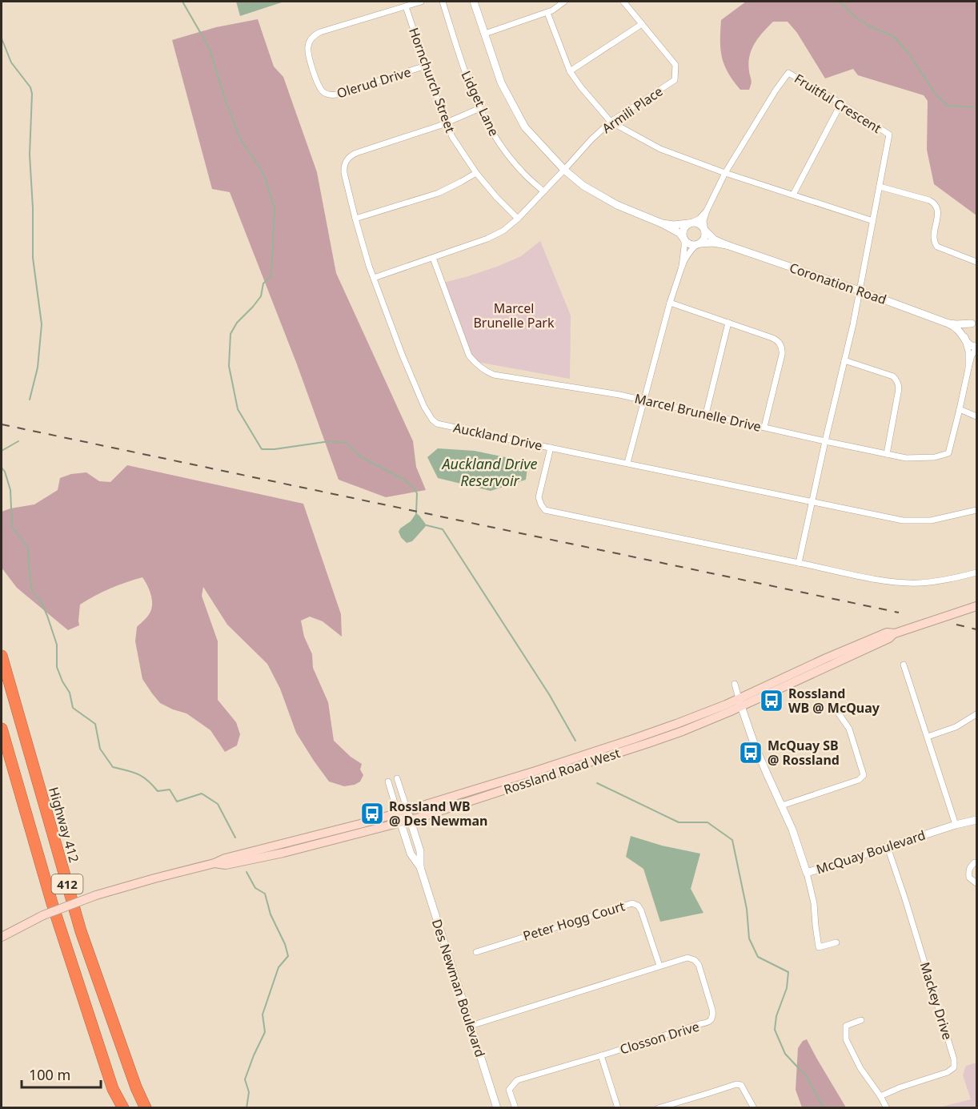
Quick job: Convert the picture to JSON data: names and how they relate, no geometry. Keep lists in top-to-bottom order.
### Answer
{
  "streets": {
    "highway": ["Highway 412", "412"],
    "main road": ["Rossland Road West"],
    "street": [
      "Hornchurch Street",
      "Olerud Drive",
      "Lidget Lane",
      "Fruitful Crescent",
      "Armili Place",
      "Coronation Road",
      "Marcel Brunelle Drive",
      "Auckland Drive",
      "McQuay Boulevard",
      "Peter Hogg Court",
      "Des Newman Boulevard",
      "Mackey Drive",
      "Closson Drive"
    ]
  },
  "crossings": [
    ["Hornchurch Street", "Olerud Drive"],
    ["Hornchurch Street", "Armili Place"],
    ["Hornchurch Street", "Auckland Drive"],
    ["Lidget Lane", "Armili Place"],
    ["Lidget Lane", "Auckland Drive"],
    ["Fruitful Crescent", "Coronation Road"],
    ["Fruitful Crescent", "Marcel Brunelle Drive"],
    ["Fruitful Crescent", "Auckland Drive"],
    ["Armili Place", "Marcel Brunelle Drive"],
    ["Armili Place", "Auckland Drive"],
    ["Coronation Road", "Marcel Brunelle Drive"],
    ["Rossland Road West", "McQuay Boulevard"],
    ["Rossland Road West", "Des Newman Boulevard"],
    ["McQuay Boulevard", "Mackey Drive"],
    ["Peter Hogg Court", "Closson Drive"],
    ["Des Newman Boulevard", "Closson Drive"]
  ],
  "water": ["Auckland Drive Reservoir"],
  "parks": ["Marcel Brunelle Park"],
  "places": {
    "bus stop": ["Rossland WB @ McQuay", "McQuay SB @ Rossland", "Rossland WB @ Des Newman"]
  },
  "scale_bar": "100 m"
}
